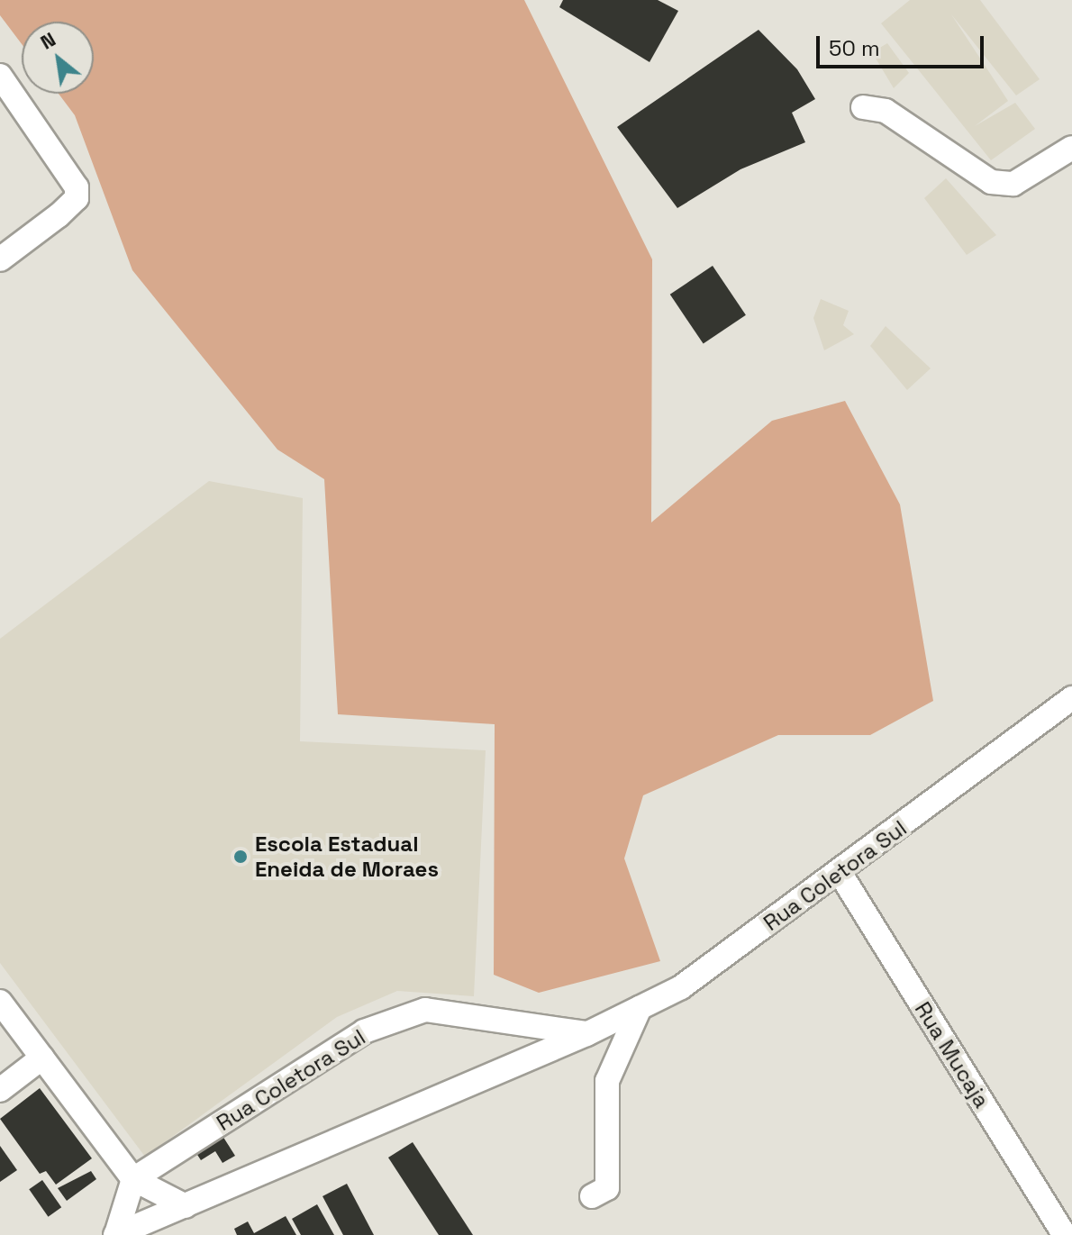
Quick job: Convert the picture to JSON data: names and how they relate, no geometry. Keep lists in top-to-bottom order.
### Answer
{
  "streets": {
    "street": ["Rua Coletora Sul", "Rua Mucaja"]
  },
  "crossings": [
    ["Rua Coletora Sul", "Rua Mucaja"]
  ],
  "places": ["Escola Estadual Eneida de Moraes"],
  "scale_bar": "50 m",
  "north": "top left"
}
